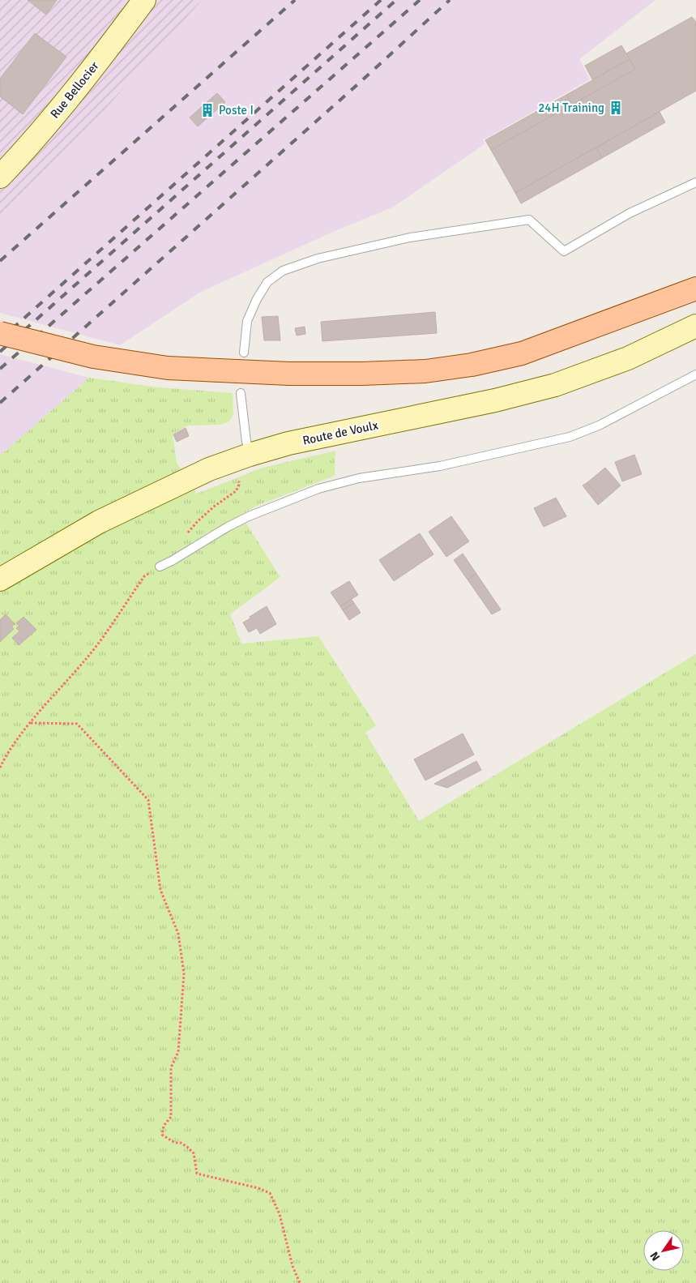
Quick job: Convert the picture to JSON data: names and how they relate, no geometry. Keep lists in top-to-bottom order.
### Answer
{
  "streets": {
    "main road": ["Rue Bellocier", "Route de Voulx"]
  },
  "places": {
    "building": ["24H Training", "Poste I"]
  },
  "north": "bottom left"
}
